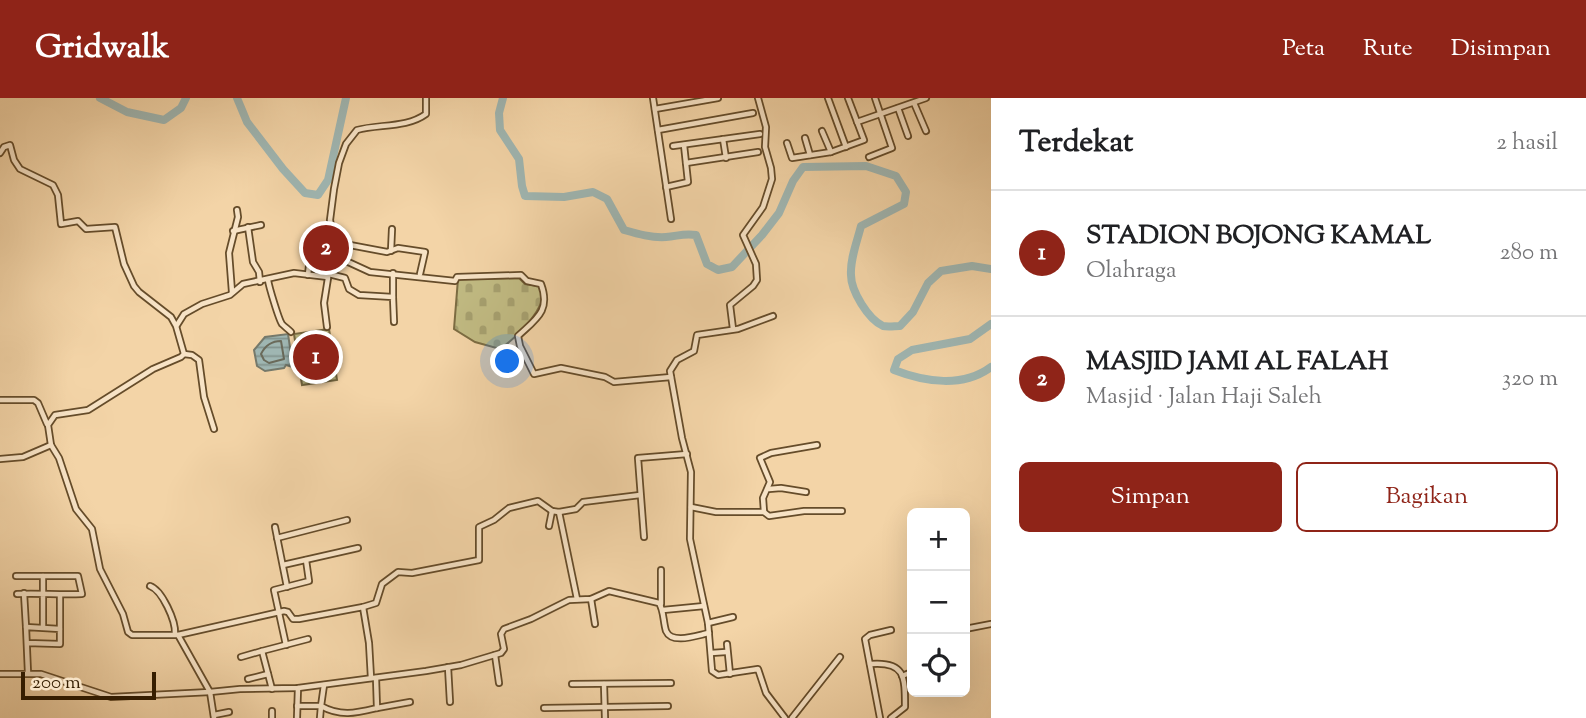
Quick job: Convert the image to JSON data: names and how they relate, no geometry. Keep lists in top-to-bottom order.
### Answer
{
  "scale_bar": "200 m",
  "page": {
    "header": "Gridwalk",
    "nav": ["Peta", "Rute", "Disimpan"],
    "heading": ["Terdekat", "2 hasil"],
    "list": [
      {
        "mark": "1",
        "name": "STADION BOJONG KAMAL",
        "note": "Olahraga",
        "value": "280 m"
      },
      {
        "mark": "2",
        "name": "MASJID JAMI AL FALAH",
        "note": "Masjid · Jalan Haji Saleh",
        "value": "320 m"
      }
    ],
    "pins": ["2", "1"],
    "buttons": ["Simpan", "Bagikan"],
    "map_buttons": ["+", "−"],
    "scale": "200 m"
  }
}
